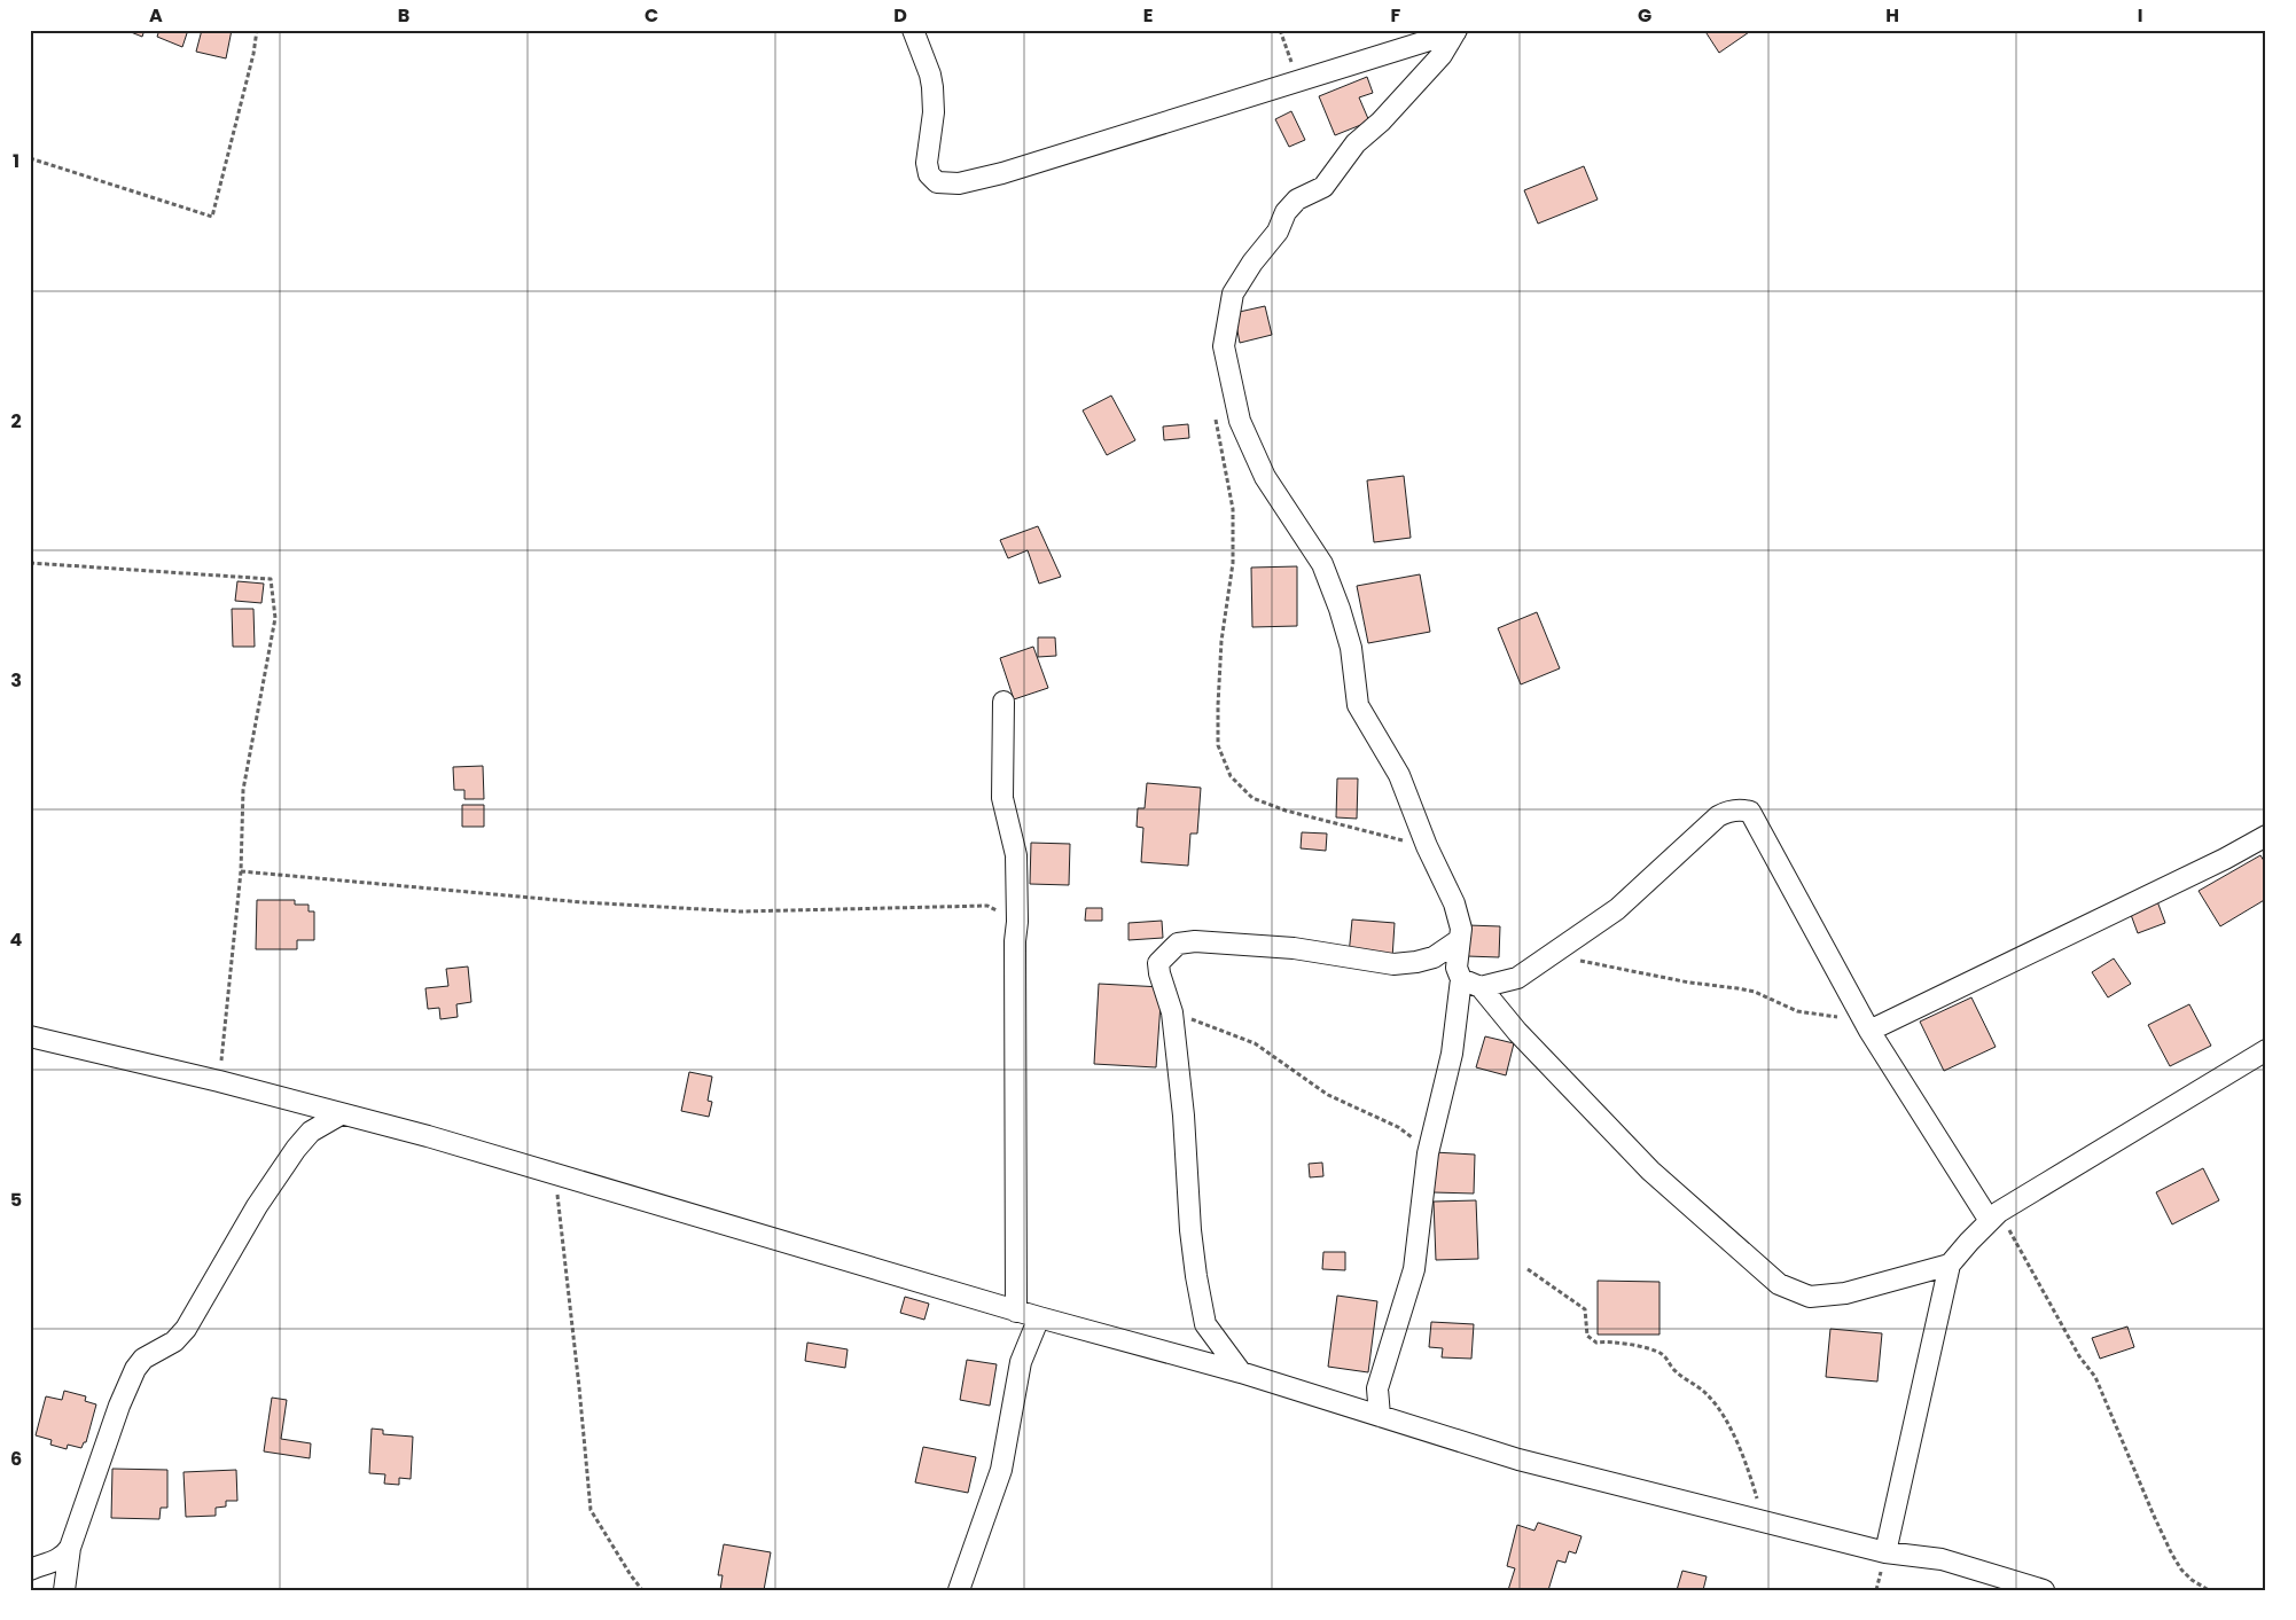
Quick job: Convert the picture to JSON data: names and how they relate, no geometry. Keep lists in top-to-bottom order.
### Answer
{
  "grid": {
    "columns": [
      "A",
      "B",
      "C",
      "D",
      "E",
      "F",
      "G",
      "H",
      "I"
    ],
    "rows": [
      "1",
      "2",
      "3",
      "4",
      "5",
      "6"
    ]
  }
}
